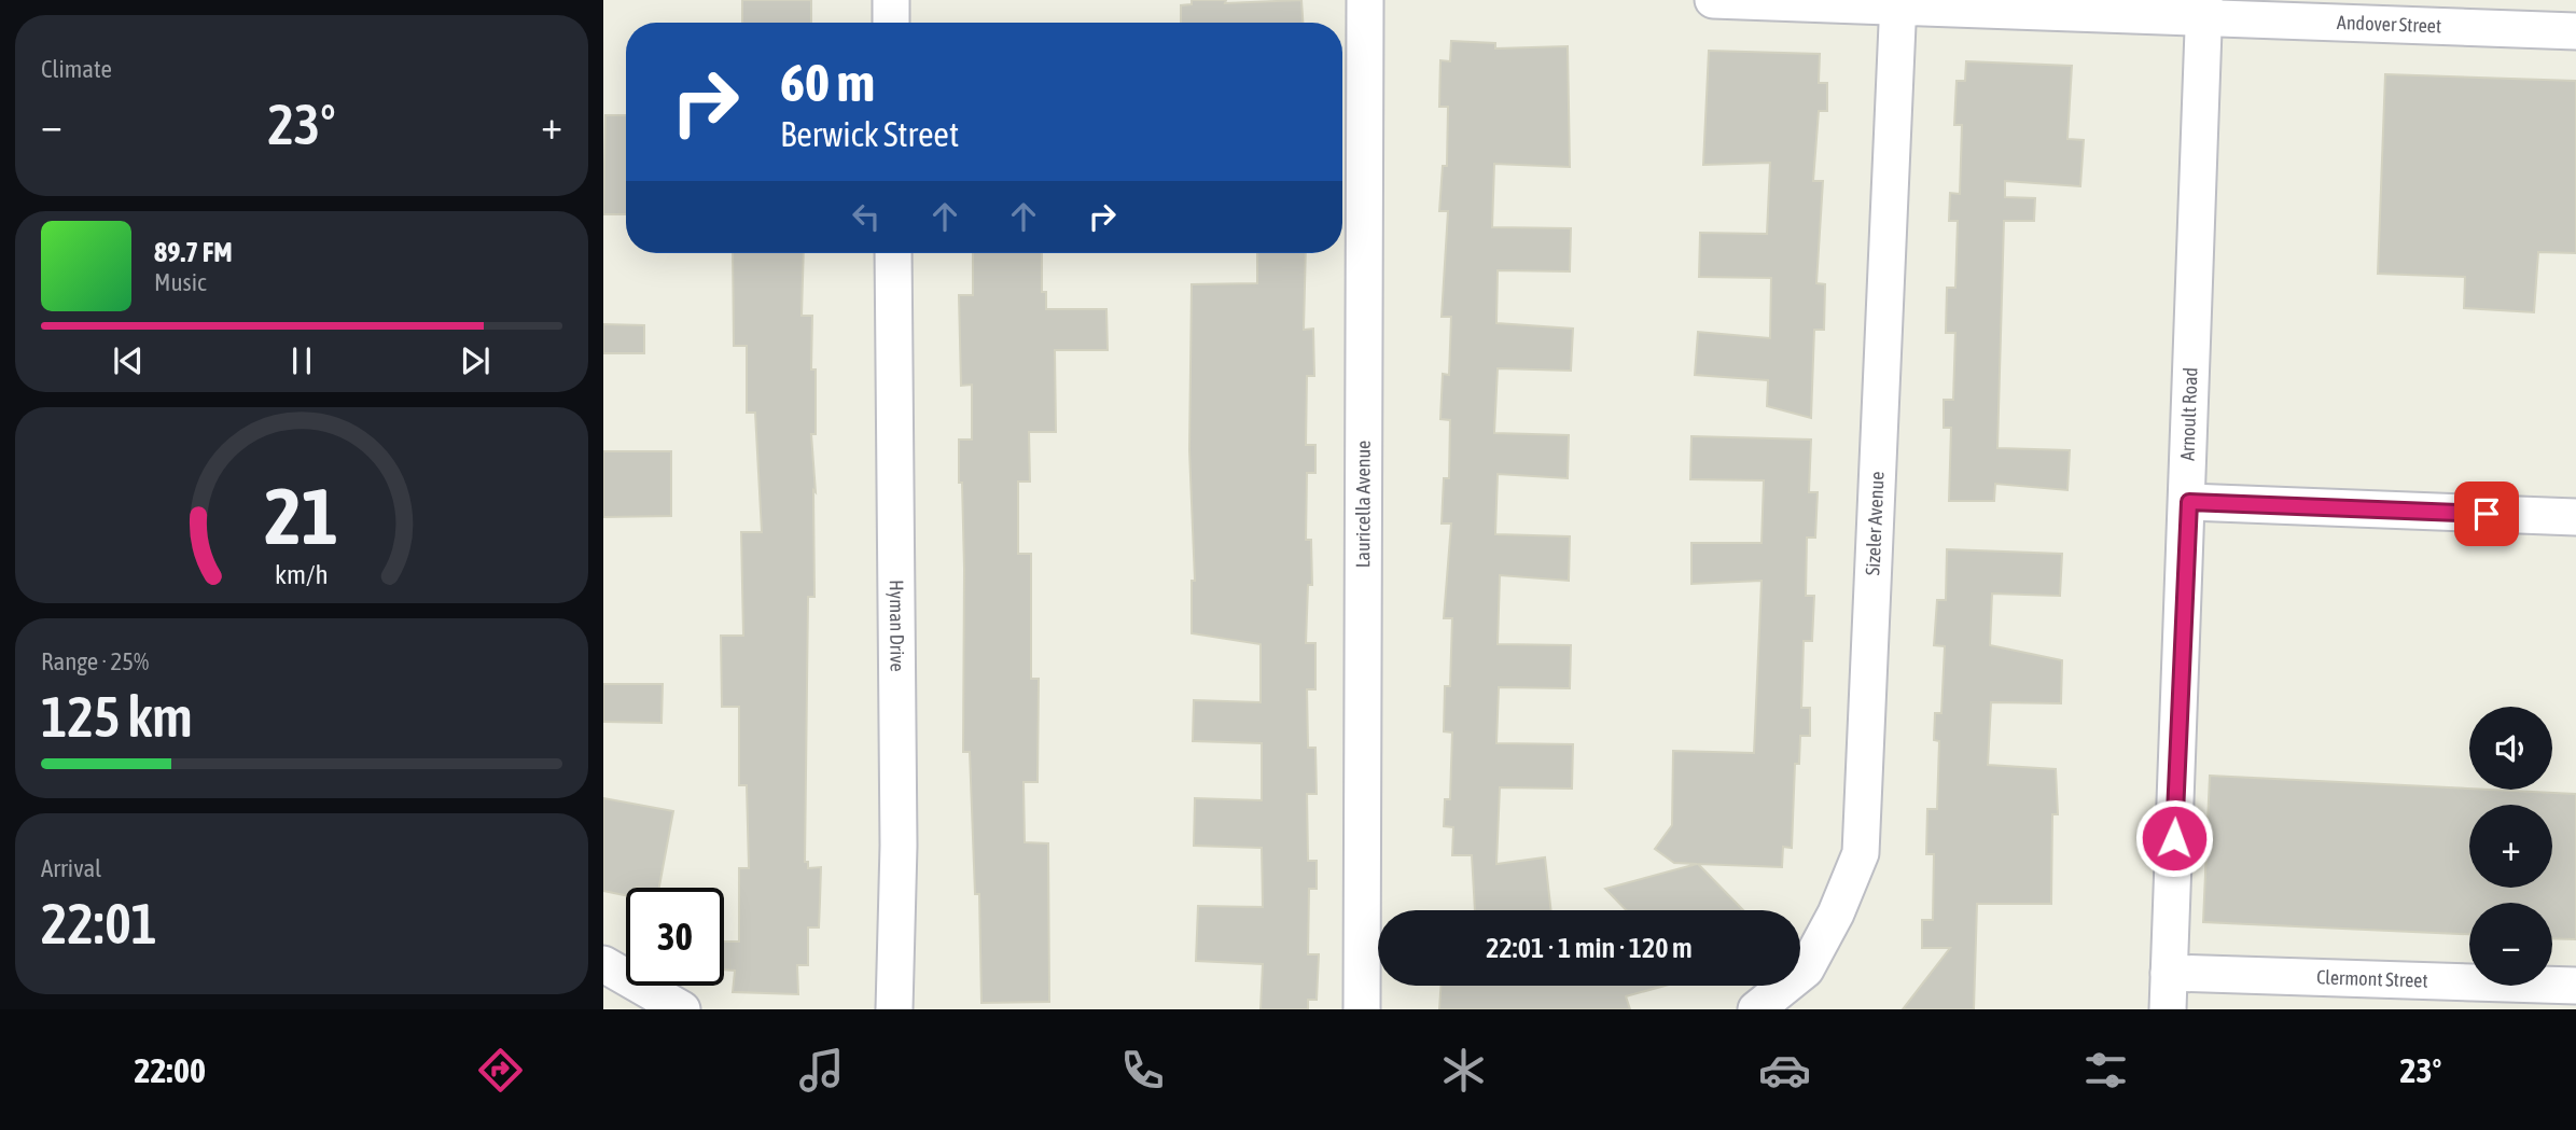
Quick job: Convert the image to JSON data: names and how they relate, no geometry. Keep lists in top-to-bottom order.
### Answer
{
  "streets": {
    "street": [
      "Andover Street",
      "Arnoult Road",
      "Lauricella Avenue",
      "Sizeler Avenue",
      "Hyman Drive",
      "Clermont Street"
    ]
  },
  "crossings": [
    ["Andover Street", "Arnoult Road"],
    ["Andover Street", "Sizeler Avenue"],
    ["Arnoult Road", "Clermont Street"]
  ],
  "page": {
    "tile": [
      "Climate",
      ["Range · 25%", "125 km"],
      ["Arrival", "22:01"]
    ],
    "turn": ["60 m", "Berwick Street"],
    "heat": ["−", "23°", "+"],
    "song": ["89.7 FM", "Music"],
    "map_buttons": ["+", "−"],
    "limit": "30",
    "trip": "22:01 · 1 min · 120 m",
    "tabs": ["22:00", "23°"],
    "gauge": ["21", "km/h"]
  }
}
